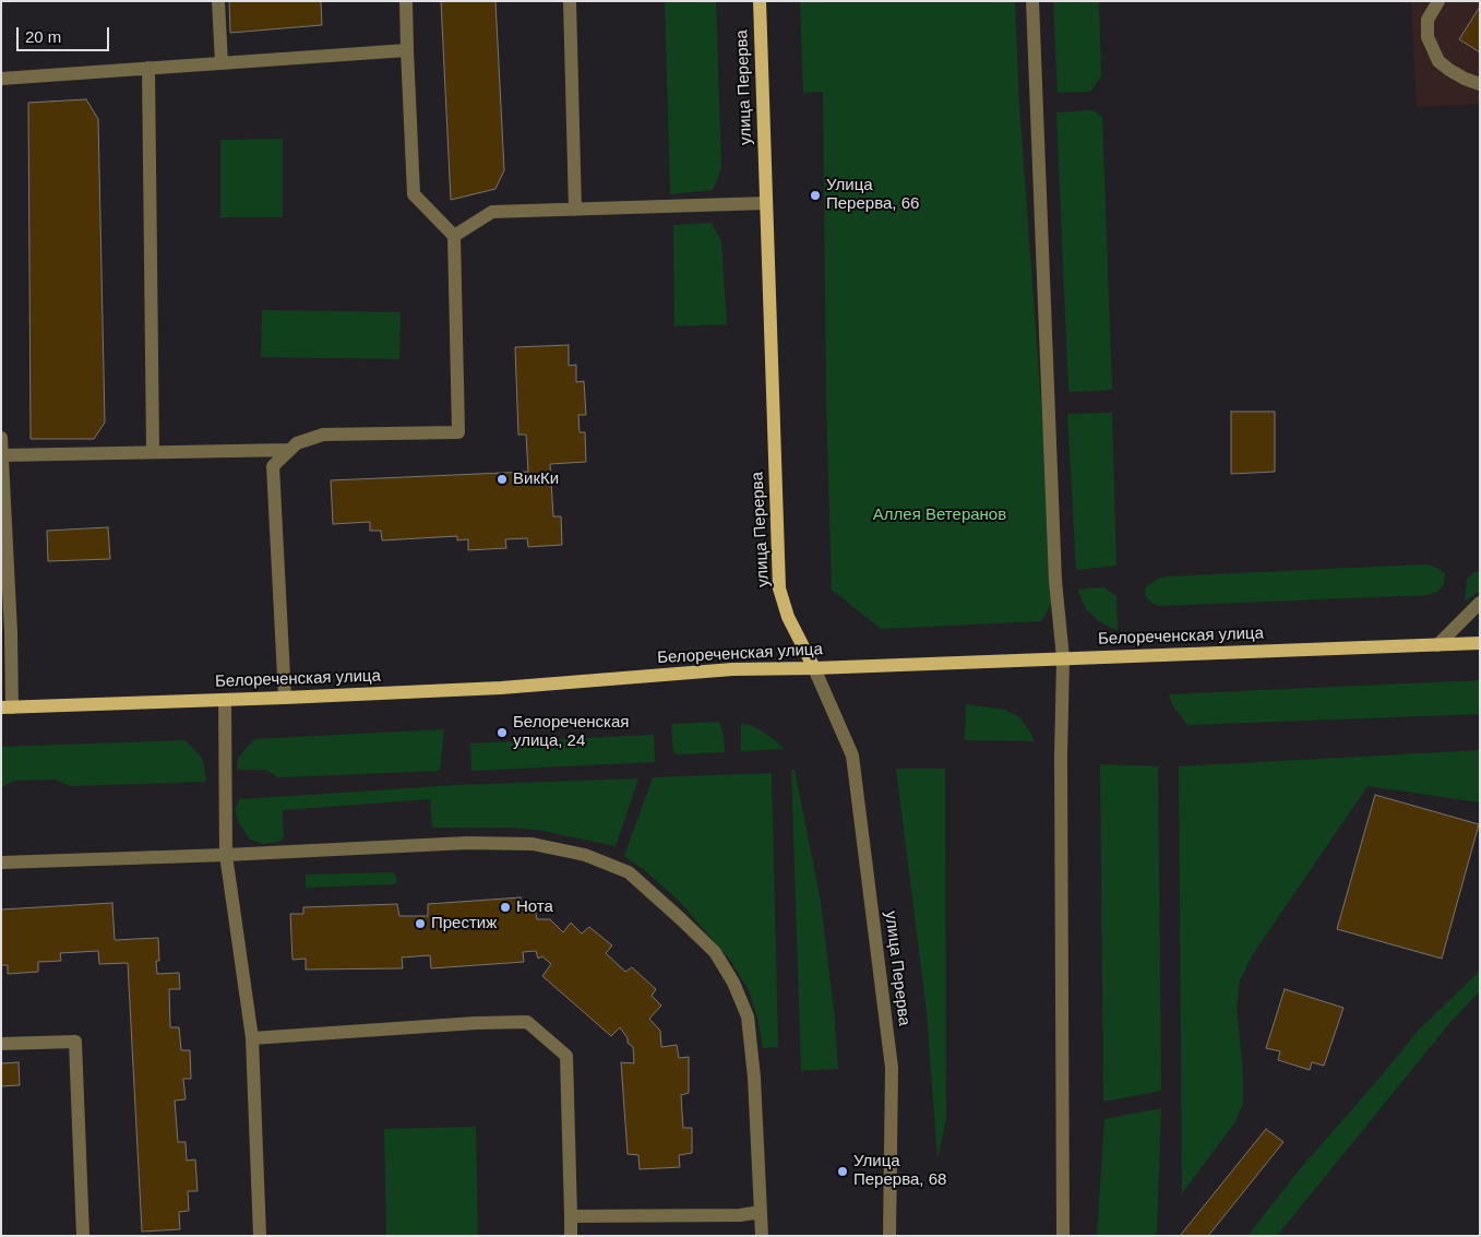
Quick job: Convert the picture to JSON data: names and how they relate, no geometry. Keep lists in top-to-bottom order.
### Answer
{
  "streets": {
    "main road": ["улица Перерва", "Белореченская улица"]
  },
  "crossings": [
    ["улица Перерва", "Белореченская улица"]
  ],
  "parks": ["Аллея Ветеранов"],
  "places": [
    "Улица Перерва, 66",
    "ВикКи",
    "Белореченская улица, 24",
    "Нота",
    "Престиж",
    "Улица Перерва, 68"
  ],
  "scale_bar": "20 m"
}
